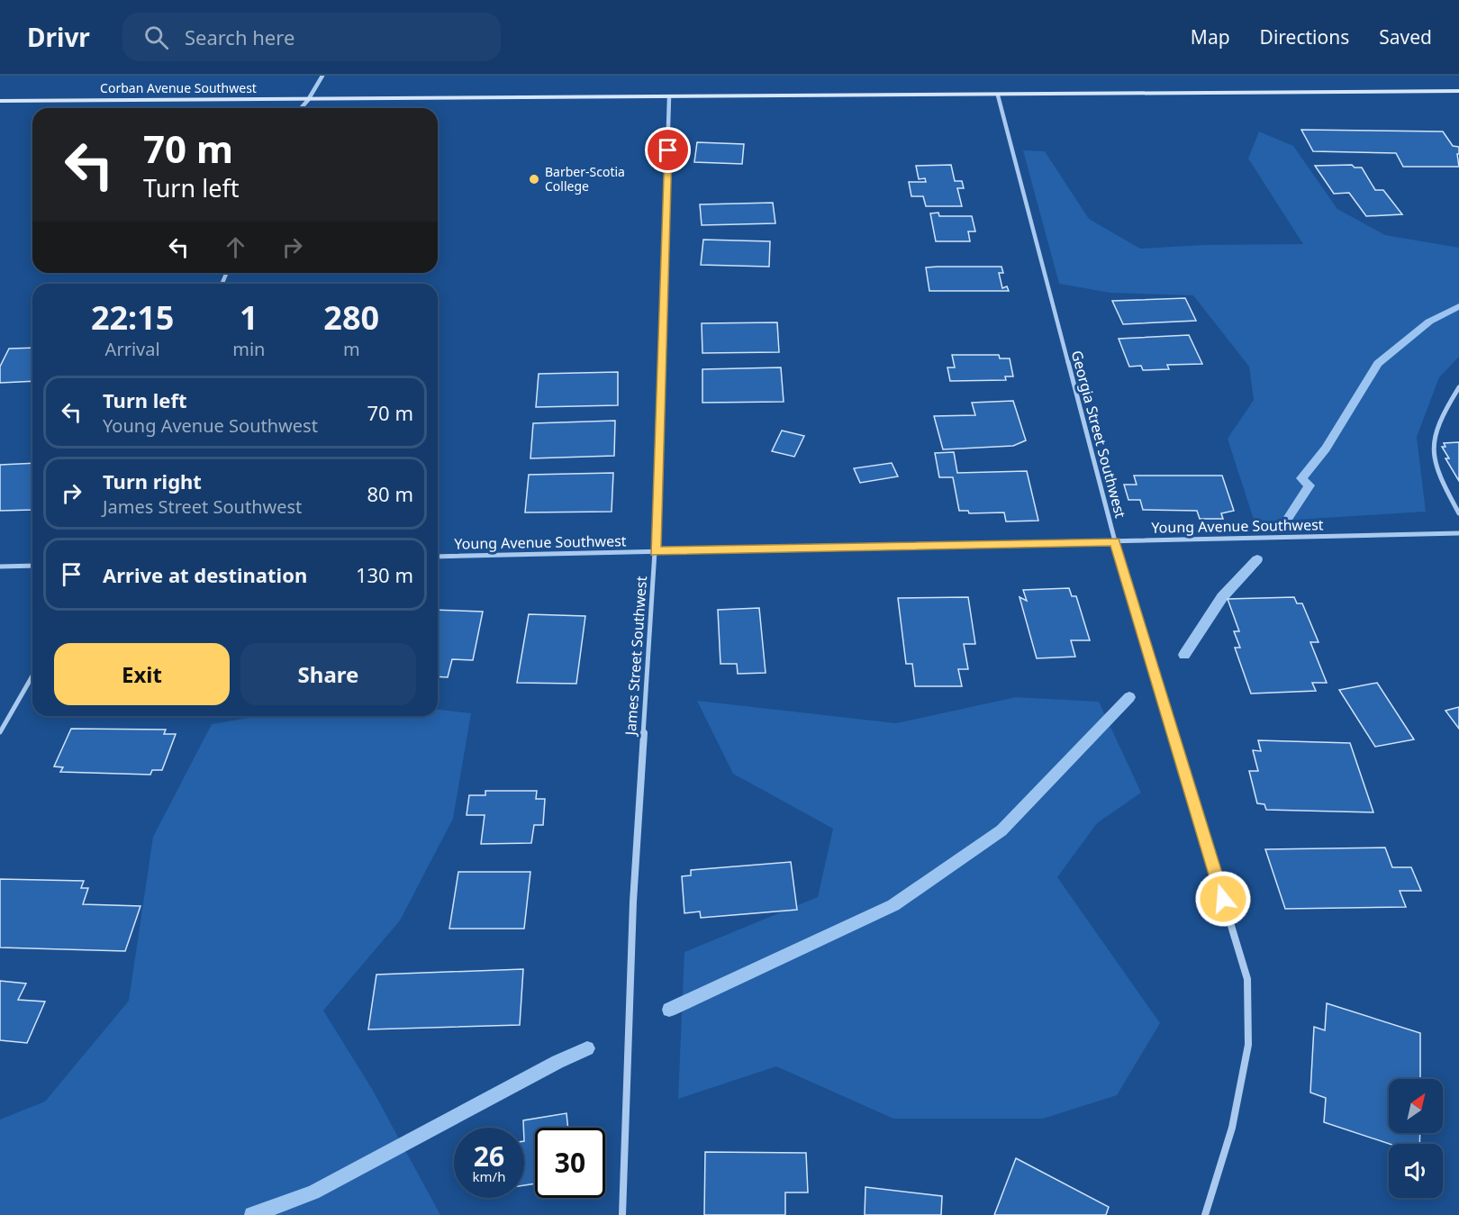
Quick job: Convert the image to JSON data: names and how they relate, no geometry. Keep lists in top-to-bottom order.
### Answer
{
  "streets": {
    "street": [
      "Corban Avenue Southwest",
      "Georgia Street Southwest",
      "Young Avenue Southwest",
      "James Street Southwest"
    ]
  },
  "crossings": [
    ["Corban Avenue Southwest", "Georgia Street Southwest"],
    ["Corban Avenue Southwest", "James Street Southwest"],
    ["Georgia Street Southwest", "Young Avenue Southwest"],
    ["Young Avenue Southwest", "James Street Southwest"]
  ],
  "places": ["Barber-Scotia College"],
  "north": "top right",
  "page": {
    "header": "Drivr",
    "search": "Search here",
    "nav": ["Map", "Directions", "Saved"],
    "turn": ["70 m", "Turn left"],
    "eta": [
      "22:15",
      "Arrival",
      "1",
      "min",
      "280",
      "m"
    ],
    "list": [
      {
        "name": "Turn left",
        "note": "Young Avenue Southwest",
        "value": "70 m"
      },
      {
        "name": "Turn right",
        "note": "James Street Southwest",
        "value": "80 m"
      },
      {
        "name": "Arrive at destination",
        "value": "130 m"
      }
    ],
    "buttons": ["Exit", "Share"],
    "speed": "26 km/h",
    "limit": "30"
  }
}
